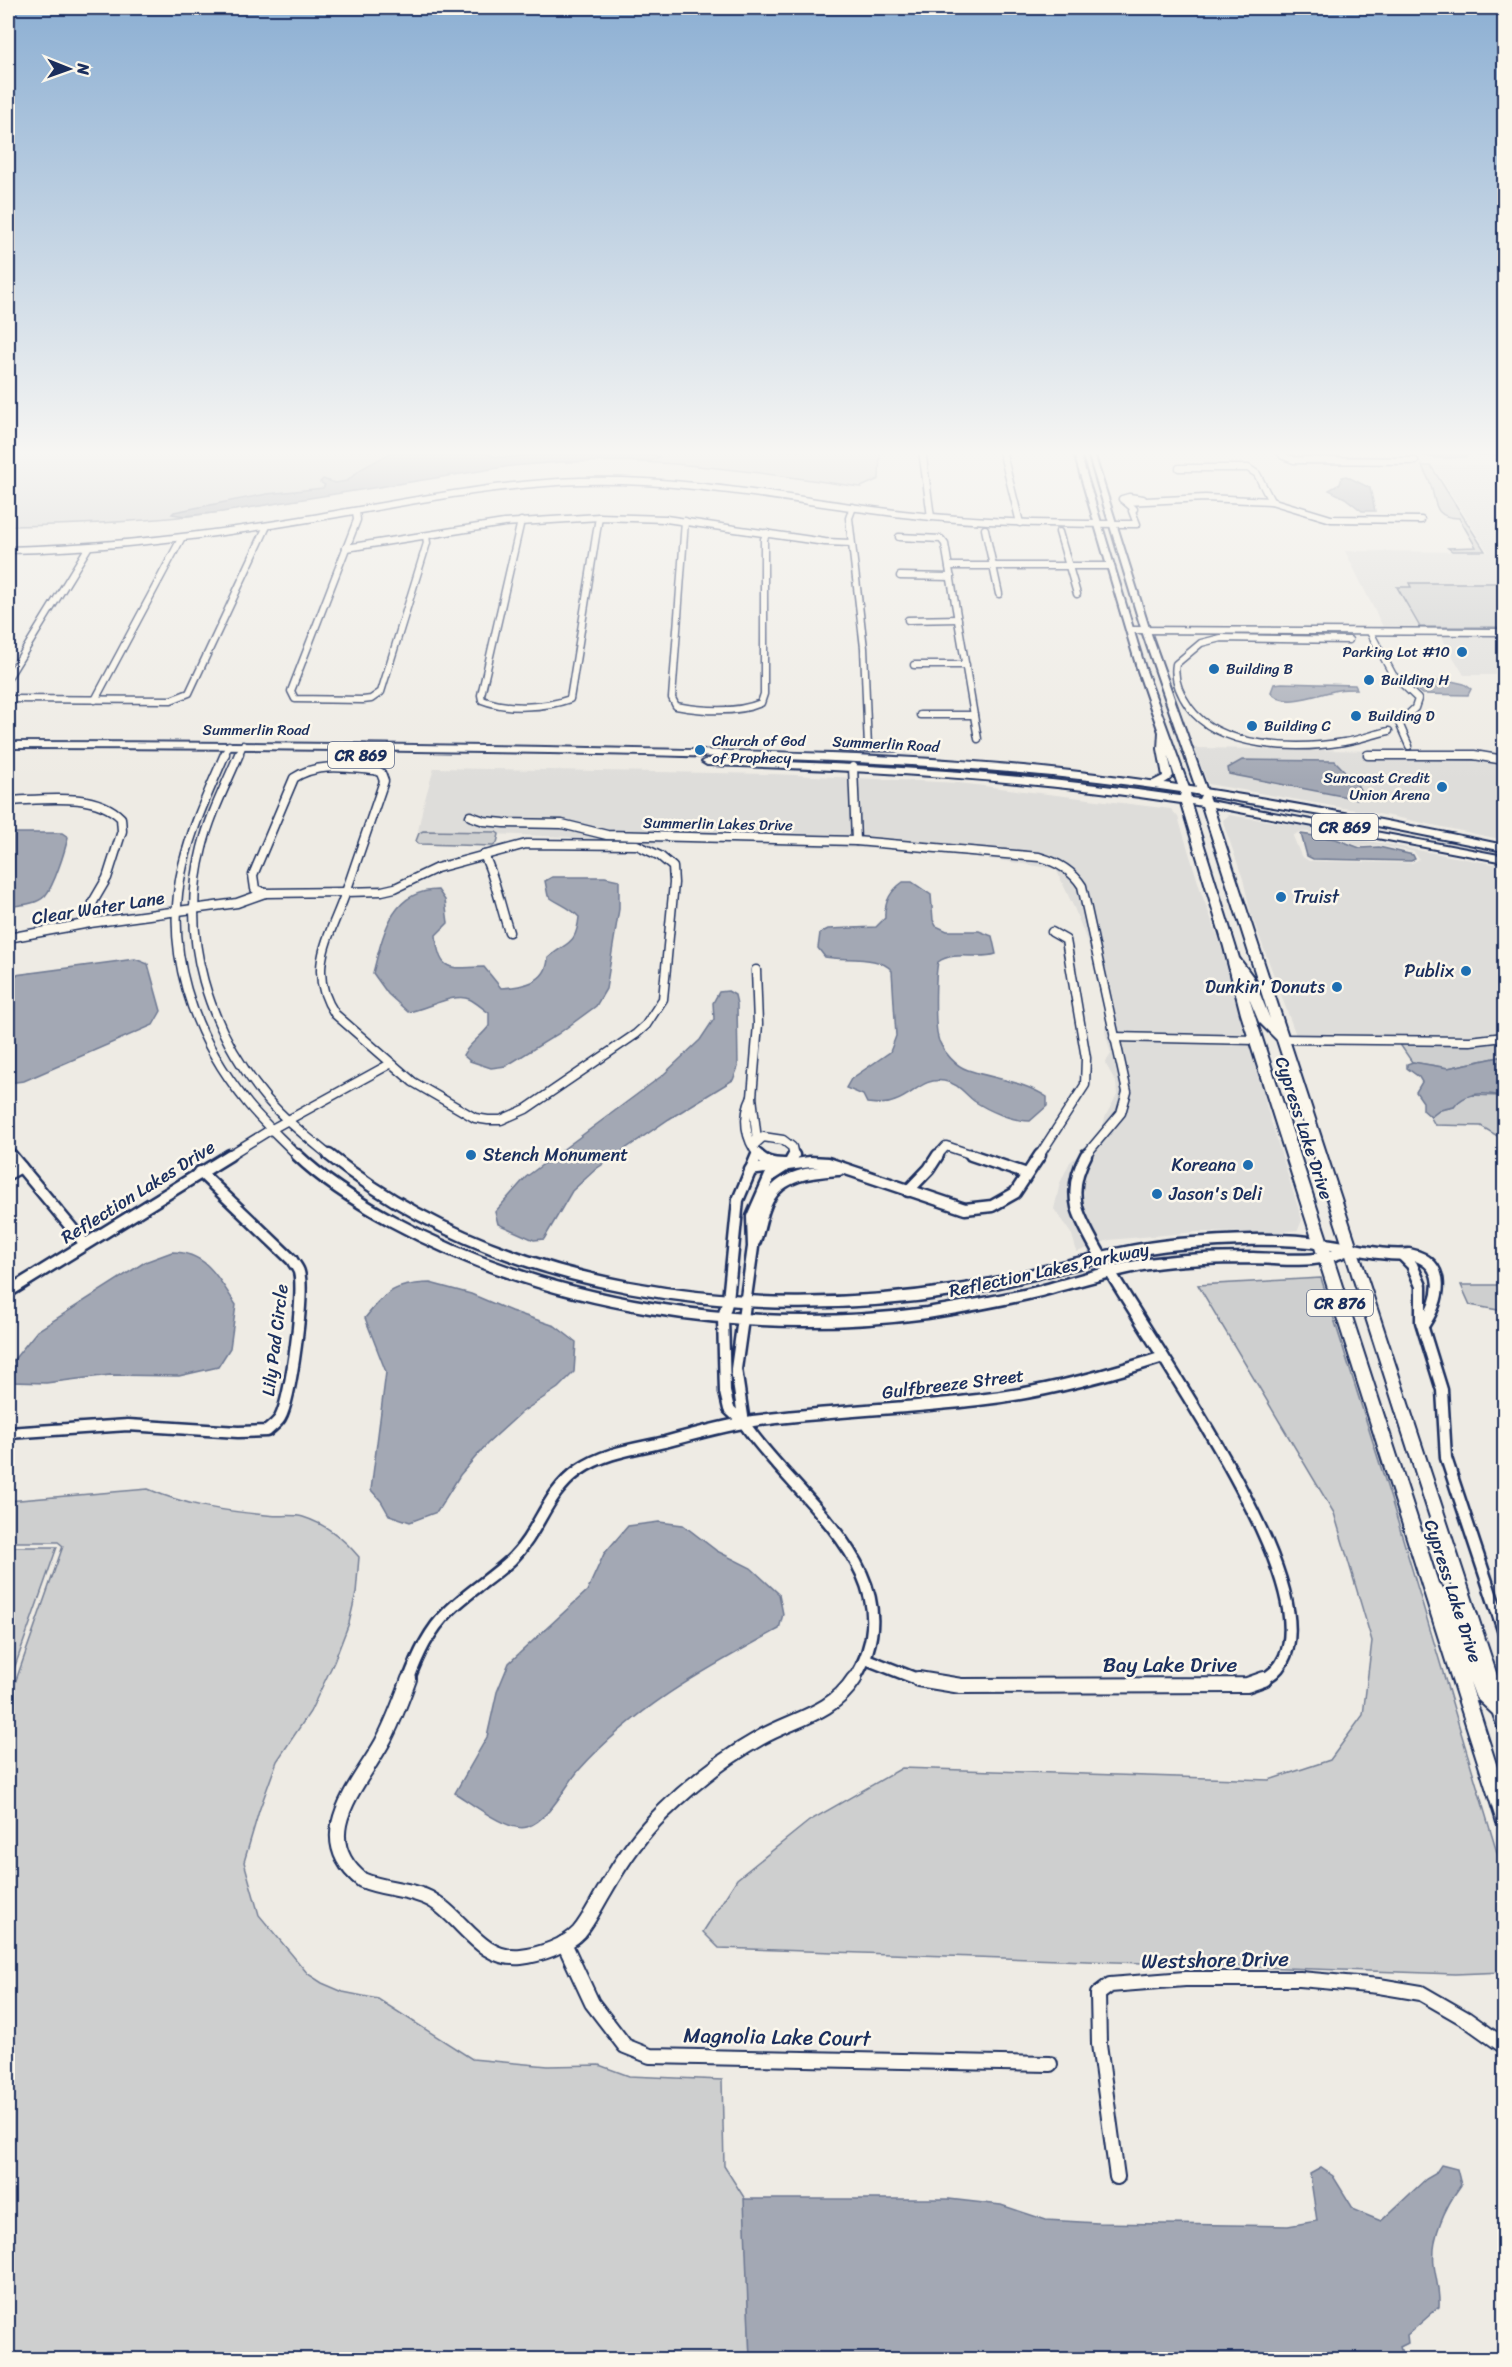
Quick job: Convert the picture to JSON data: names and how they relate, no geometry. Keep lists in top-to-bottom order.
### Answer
{
  "streets": {
    "main road": [
      "Summerlin Road",
      "CR 869",
      "Cypress Lake Drive",
      "CR 876"
    ],
    "street": [
      "Summerlin Lakes Drive",
      "Clear Water Lane",
      "Reflection Lakes Drive",
      "Reflection Lakes Parkway",
      "Lily Pad Circle",
      "Gulfbreeze Street",
      "Bay Lake Drive",
      "Westshore Drive",
      "Magnolia Lake Court"
    ]
  },
  "crossings": [
    ["Summerlin Road", "Cypress Lake Drive"],
    ["Summerlin Road", "Reflection Lakes Parkway"],
    ["Summerlin Lakes Drive", "Reflection Lakes Parkway"],
    ["Summerlin Lakes Drive", "Bay Lake Drive"],
    ["Clear Water Lane", "Reflection Lakes Drive"],
    ["Clear Water Lane", "Reflection Lakes Parkway"],
    ["Cypress Lake Drive", "Reflection Lakes Parkway"],
    ["Reflection Lakes Drive", "Reflection Lakes Parkway"],
    ["Reflection Lakes Drive", "Lily Pad Circle"],
    ["Reflection Lakes Parkway", "Bay Lake Drive"],
    ["Gulfbreeze Street", "Bay Lake Drive"],
    ["Gulfbreeze Street", "Magnolia Lake Court"]
  ],
  "places": [
    "Parking Lot #10",
    "Building B",
    "Building H",
    "Building D",
    "Building C",
    "Church of God of Prophecy",
    "Suncoast Credit Union Arena",
    "Truist",
    "Publix",
    "Dunkin' Donuts",
    "Stench Monument",
    "Koreana",
    "Jason's Deli"
  ],
  "north": "right"
}
